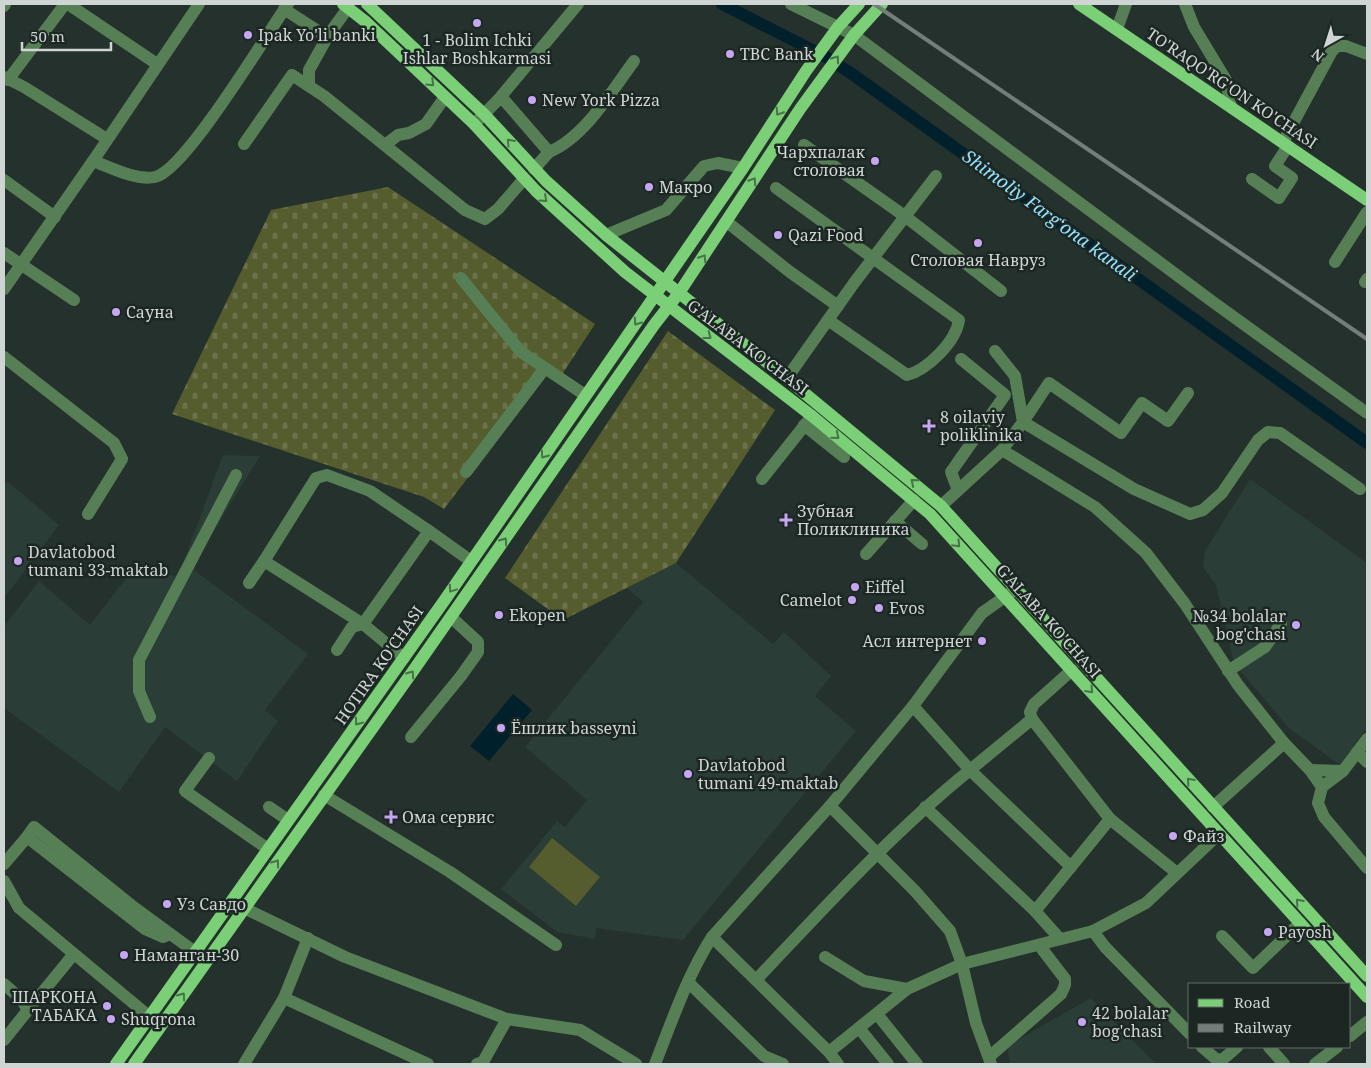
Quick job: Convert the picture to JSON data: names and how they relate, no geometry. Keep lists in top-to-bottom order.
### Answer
{
  "streets": {
    "main road": ["TO'RAQO'RG'ON KO'CHASI", "G'ALABA KO'CHASI", "HOTIRA KO'CHASI"]
  },
  "crossings": [
    ["G'ALABA KO'CHASI", "HOTIRA KO'CHASI"]
  ],
  "water": ["Shimoliy Fargʻona kanali"],
  "places": {
    "other": [
      "1 - Bolim Ichki Ishlar Boshkarmasi",
      "Ipak Yo'li banki",
      "TBC Bank",
      "New York Pizza",
      "Чархпалак столовая",
      "Макро",
      "Qazi Food",
      "Столовая Навруз",
      "Сауна",
      "Davlatobod tumani 33-maktab",
      "Eiffel",
      "Camelot",
      "Evos",
      "Ekopen",
      "№34 bolalar bog'chasi",
      "Асл интернет",
      "Ёшлик basseyni",
      "Davlatobod tumani 49-maktab",
      "Файз",
      "Уз Савдо",
      "Payosh",
      "Наманган-30",
      "ШАРКОНА ТАБАКА",
      "Shuqrona",
      "42 bolalar bog'chasi"
    ],
    "health": ["8 oilaviy poliklinika", "Зубная Поликлиника", "Ома сервис"]
  },
  "legend": ["Road", "Railway"],
  "scale_bar": "50 m",
  "north": "bottom left"
}
